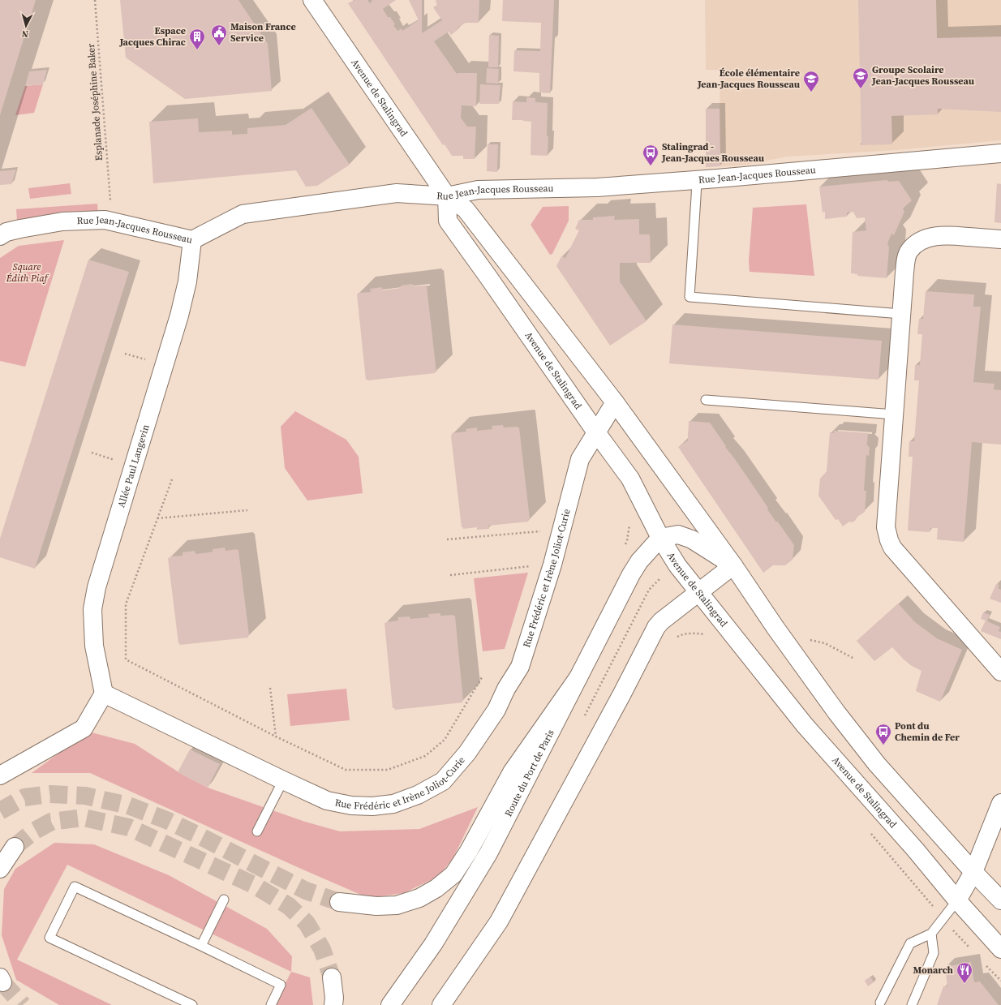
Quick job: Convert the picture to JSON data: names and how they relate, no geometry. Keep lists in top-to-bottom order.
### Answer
{
  "streets": {
    "main road": [
      "Avenue de Stalingrad",
      "Rue Jean-Jacques Rousseau",
      "Allée Paul Langevin",
      "Rue Frédéric et Irène Joliot-Curie",
      "Route du Port de Paris"
    ],
    "path": ["Esplanade Joséphine Baker"]
  },
  "crossings": [
    ["Avenue de Stalingrad", "Rue Jean-Jacques Rousseau"],
    ["Avenue de Stalingrad", "Rue Frédéric et Irène Joliot-Curie"],
    ["Avenue de Stalingrad", "Route du Port de Paris"],
    ["Rue Jean-Jacques Rousseau", "Allée Paul Langevin"],
    ["Allée Paul Langevin", "Rue Frédéric et Irène Joliot-Curie"]
  ],
  "parks": ["Square Édith Piaf"],
  "places": {
    "public building": ["Maison France Service"],
    "building": ["Espace Jacques Chirac"],
    "school or university": ["Groupe Scolaire Jean-Jacques Rousseau", "École élémentaire Jean-Jacques Rousseau"],
    "bus stop": ["Stalingrad - Jean-Jacques Rousseau", "Pont du Chemin de Fer"],
    "restaurant": ["Monarch"]
  },
  "north": "bottom"
}
